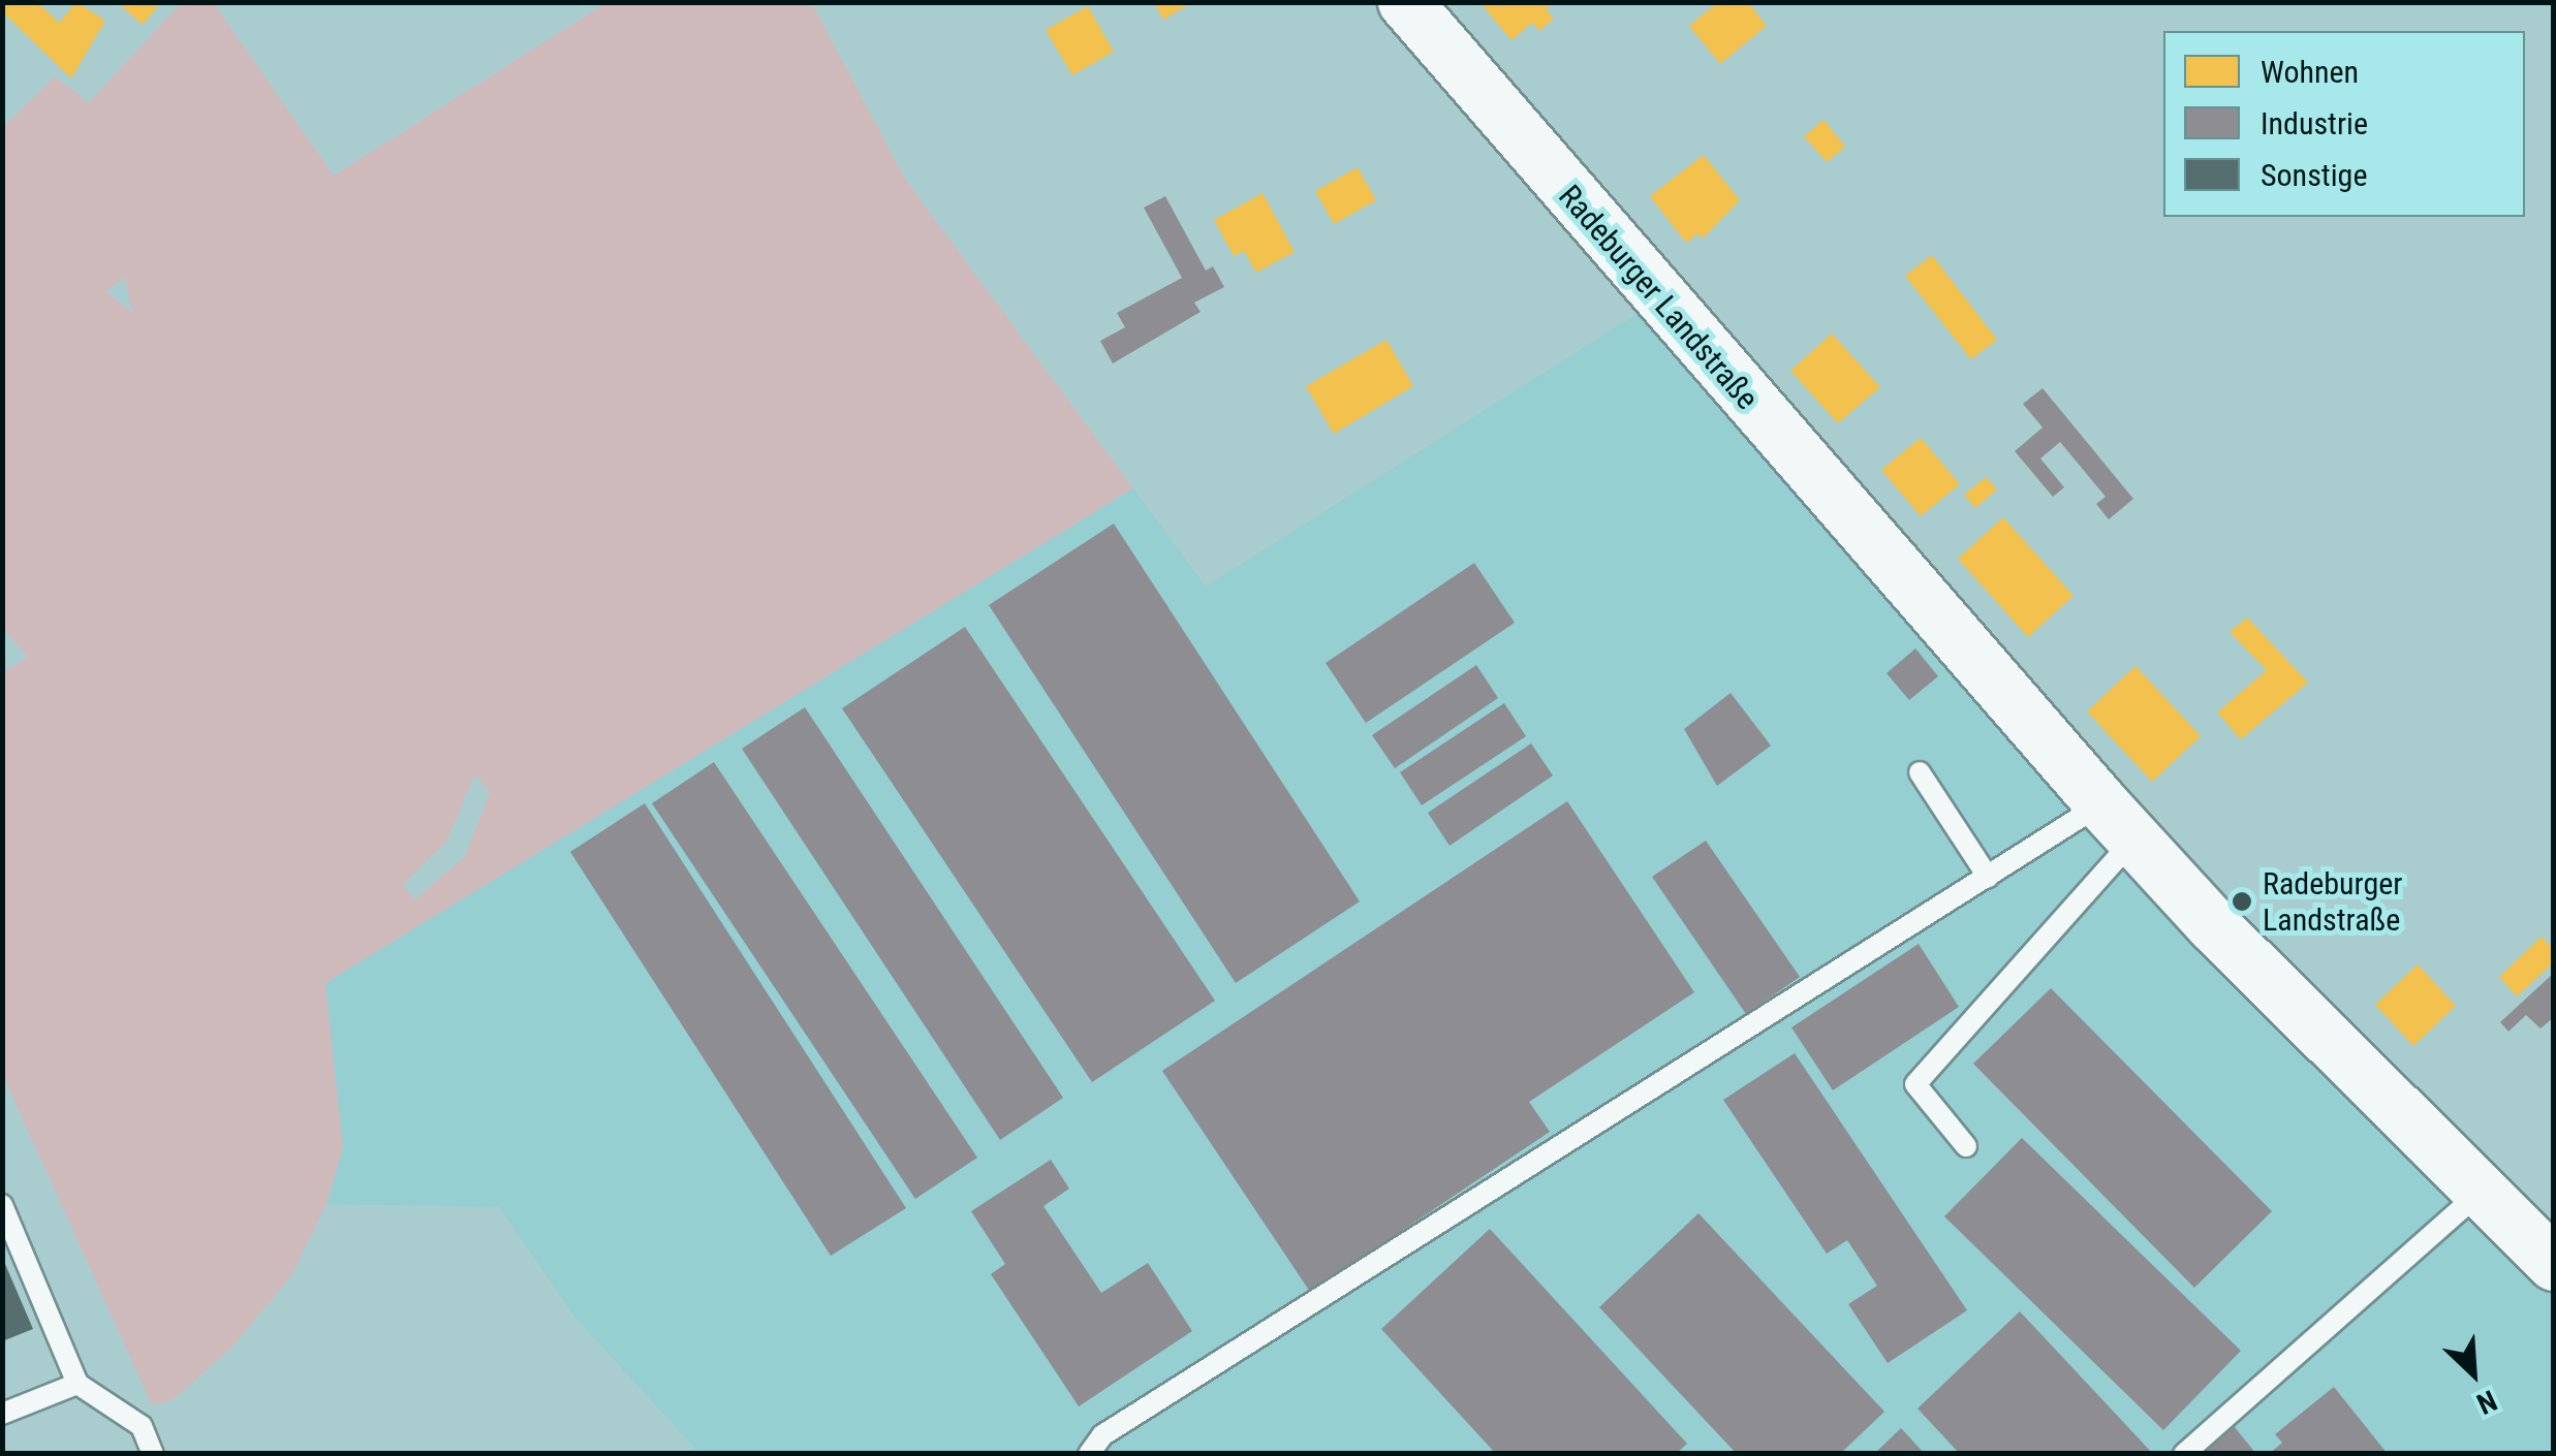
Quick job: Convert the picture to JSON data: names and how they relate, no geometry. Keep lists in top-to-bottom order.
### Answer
{
  "streets": {
    "street": ["Radeburger Landstraße"]
  },
  "places": ["Radeburger Landstraße"],
  "legend": ["Wohnen", "Industrie", "Sonstige"],
  "north": "bottom right"
}
